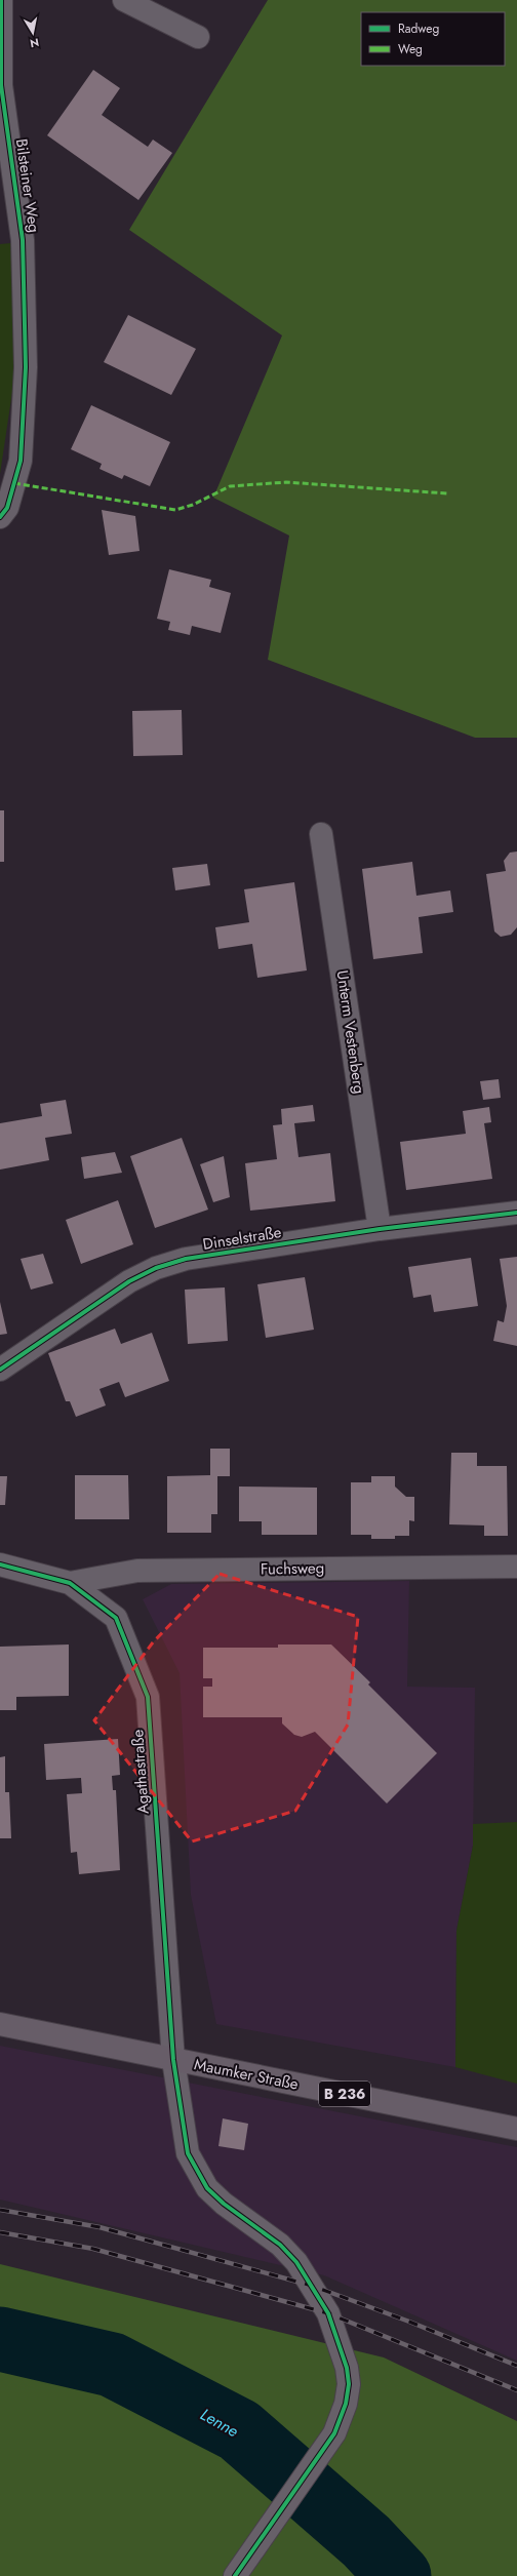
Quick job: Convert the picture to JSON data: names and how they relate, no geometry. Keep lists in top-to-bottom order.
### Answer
{
  "streets": {
    "main road": ["Maumker Straße", "B 236"],
    "street": [
      "Bilsteiner Weg",
      "Unterm Vestenberg",
      "Dinselstraße",
      "Fuchsweg",
      "Agathastraße"
    ]
  },
  "crossings": [
    ["Unterm Vestenberg", "Dinselstraße"],
    ["Fuchsweg", "Agathastraße"],
    ["Agathastraße", "Maumker Straße"]
  ],
  "water": ["Lenne"],
  "legend": ["Radweg", "Weg"],
  "north": "bottom"
}
